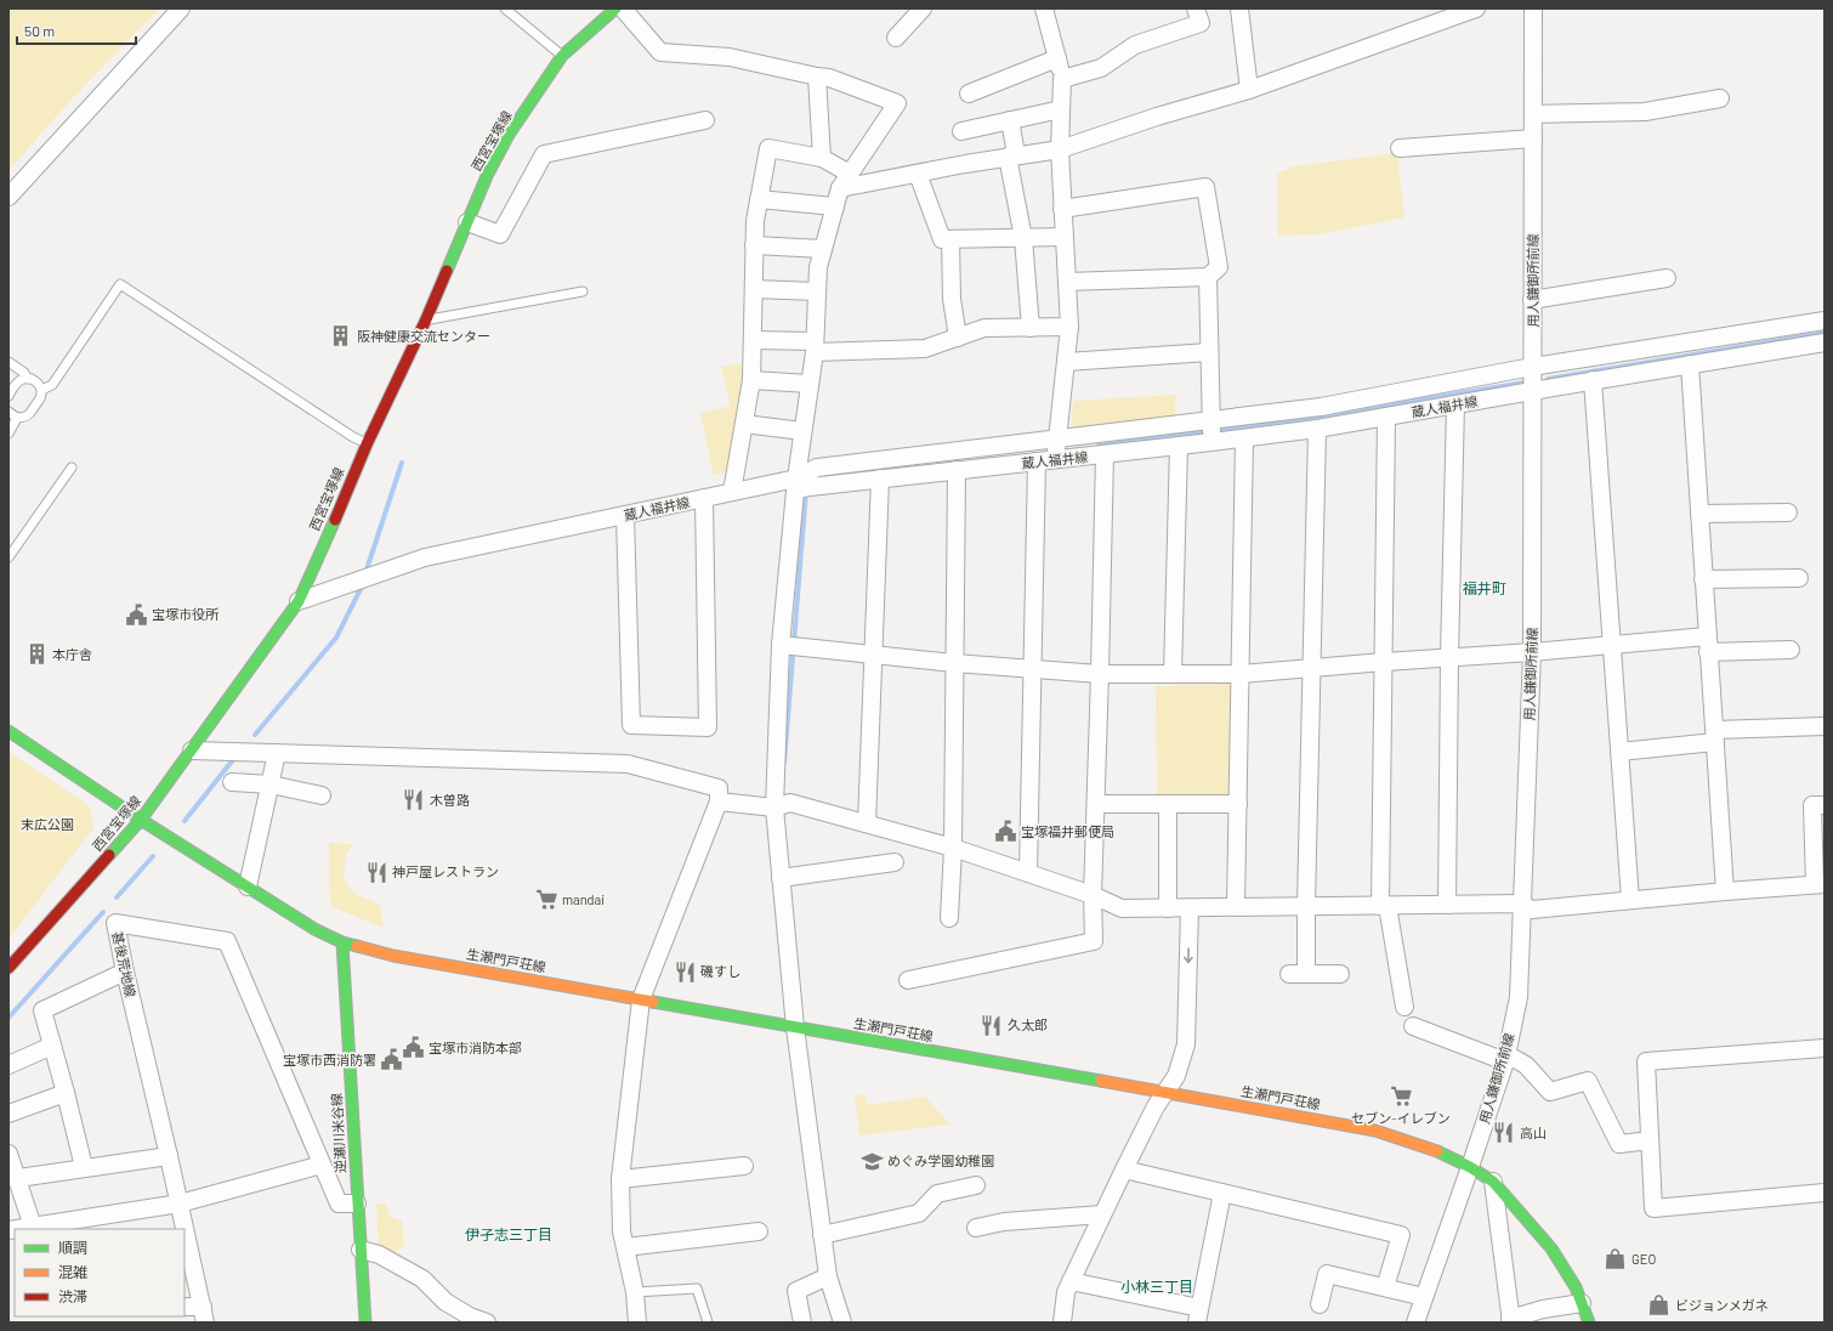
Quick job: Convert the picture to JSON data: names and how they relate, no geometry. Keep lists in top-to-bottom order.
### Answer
{
  "streets": {
    "main road": ["西宮宝塚線", "生瀬門戸荘線", "逆瀬川米谷線"],
    "street": ["用人鎌御所前線", "蔵人福井線", "甚後荒地線"]
  },
  "crossings": [
    ["西宮宝塚線", "蔵人福井線"],
    ["西宮宝塚線", "生瀬門戸荘線"],
    ["用人鎌御所前線", "蔵人福井線"],
    ["用人鎌御所前線", "生瀬門戸荘線"],
    ["生瀬門戸荘線", "逆瀬川米谷線"]
  ],
  "districts": ["福井町", "伊孑志三丁目", "小林三丁目"],
  "parks": ["末広公園"],
  "places": {
    "building": ["阪神健康交流センター", "本庁舎"],
    "public building": [
      "宝塚市役所",
      "宝塚福井郵便局",
      "宝塚市消防本部",
      "宝塚市西消防署"
    ],
    "restaurant": [
      "木曽路",
      "神戸屋レストラン",
      "磯すし",
      "久太郎",
      "高山"
    ],
    "supermarket": ["mandai", "セブン-イレブン"],
    "school or university": ["めぐみ学園幼稚園"],
    "shop": ["GEO", "ビジョンメガネ"]
  },
  "legend": ["順調", "混雑", "渋滞"],
  "scale_bar": "50 m"
}
